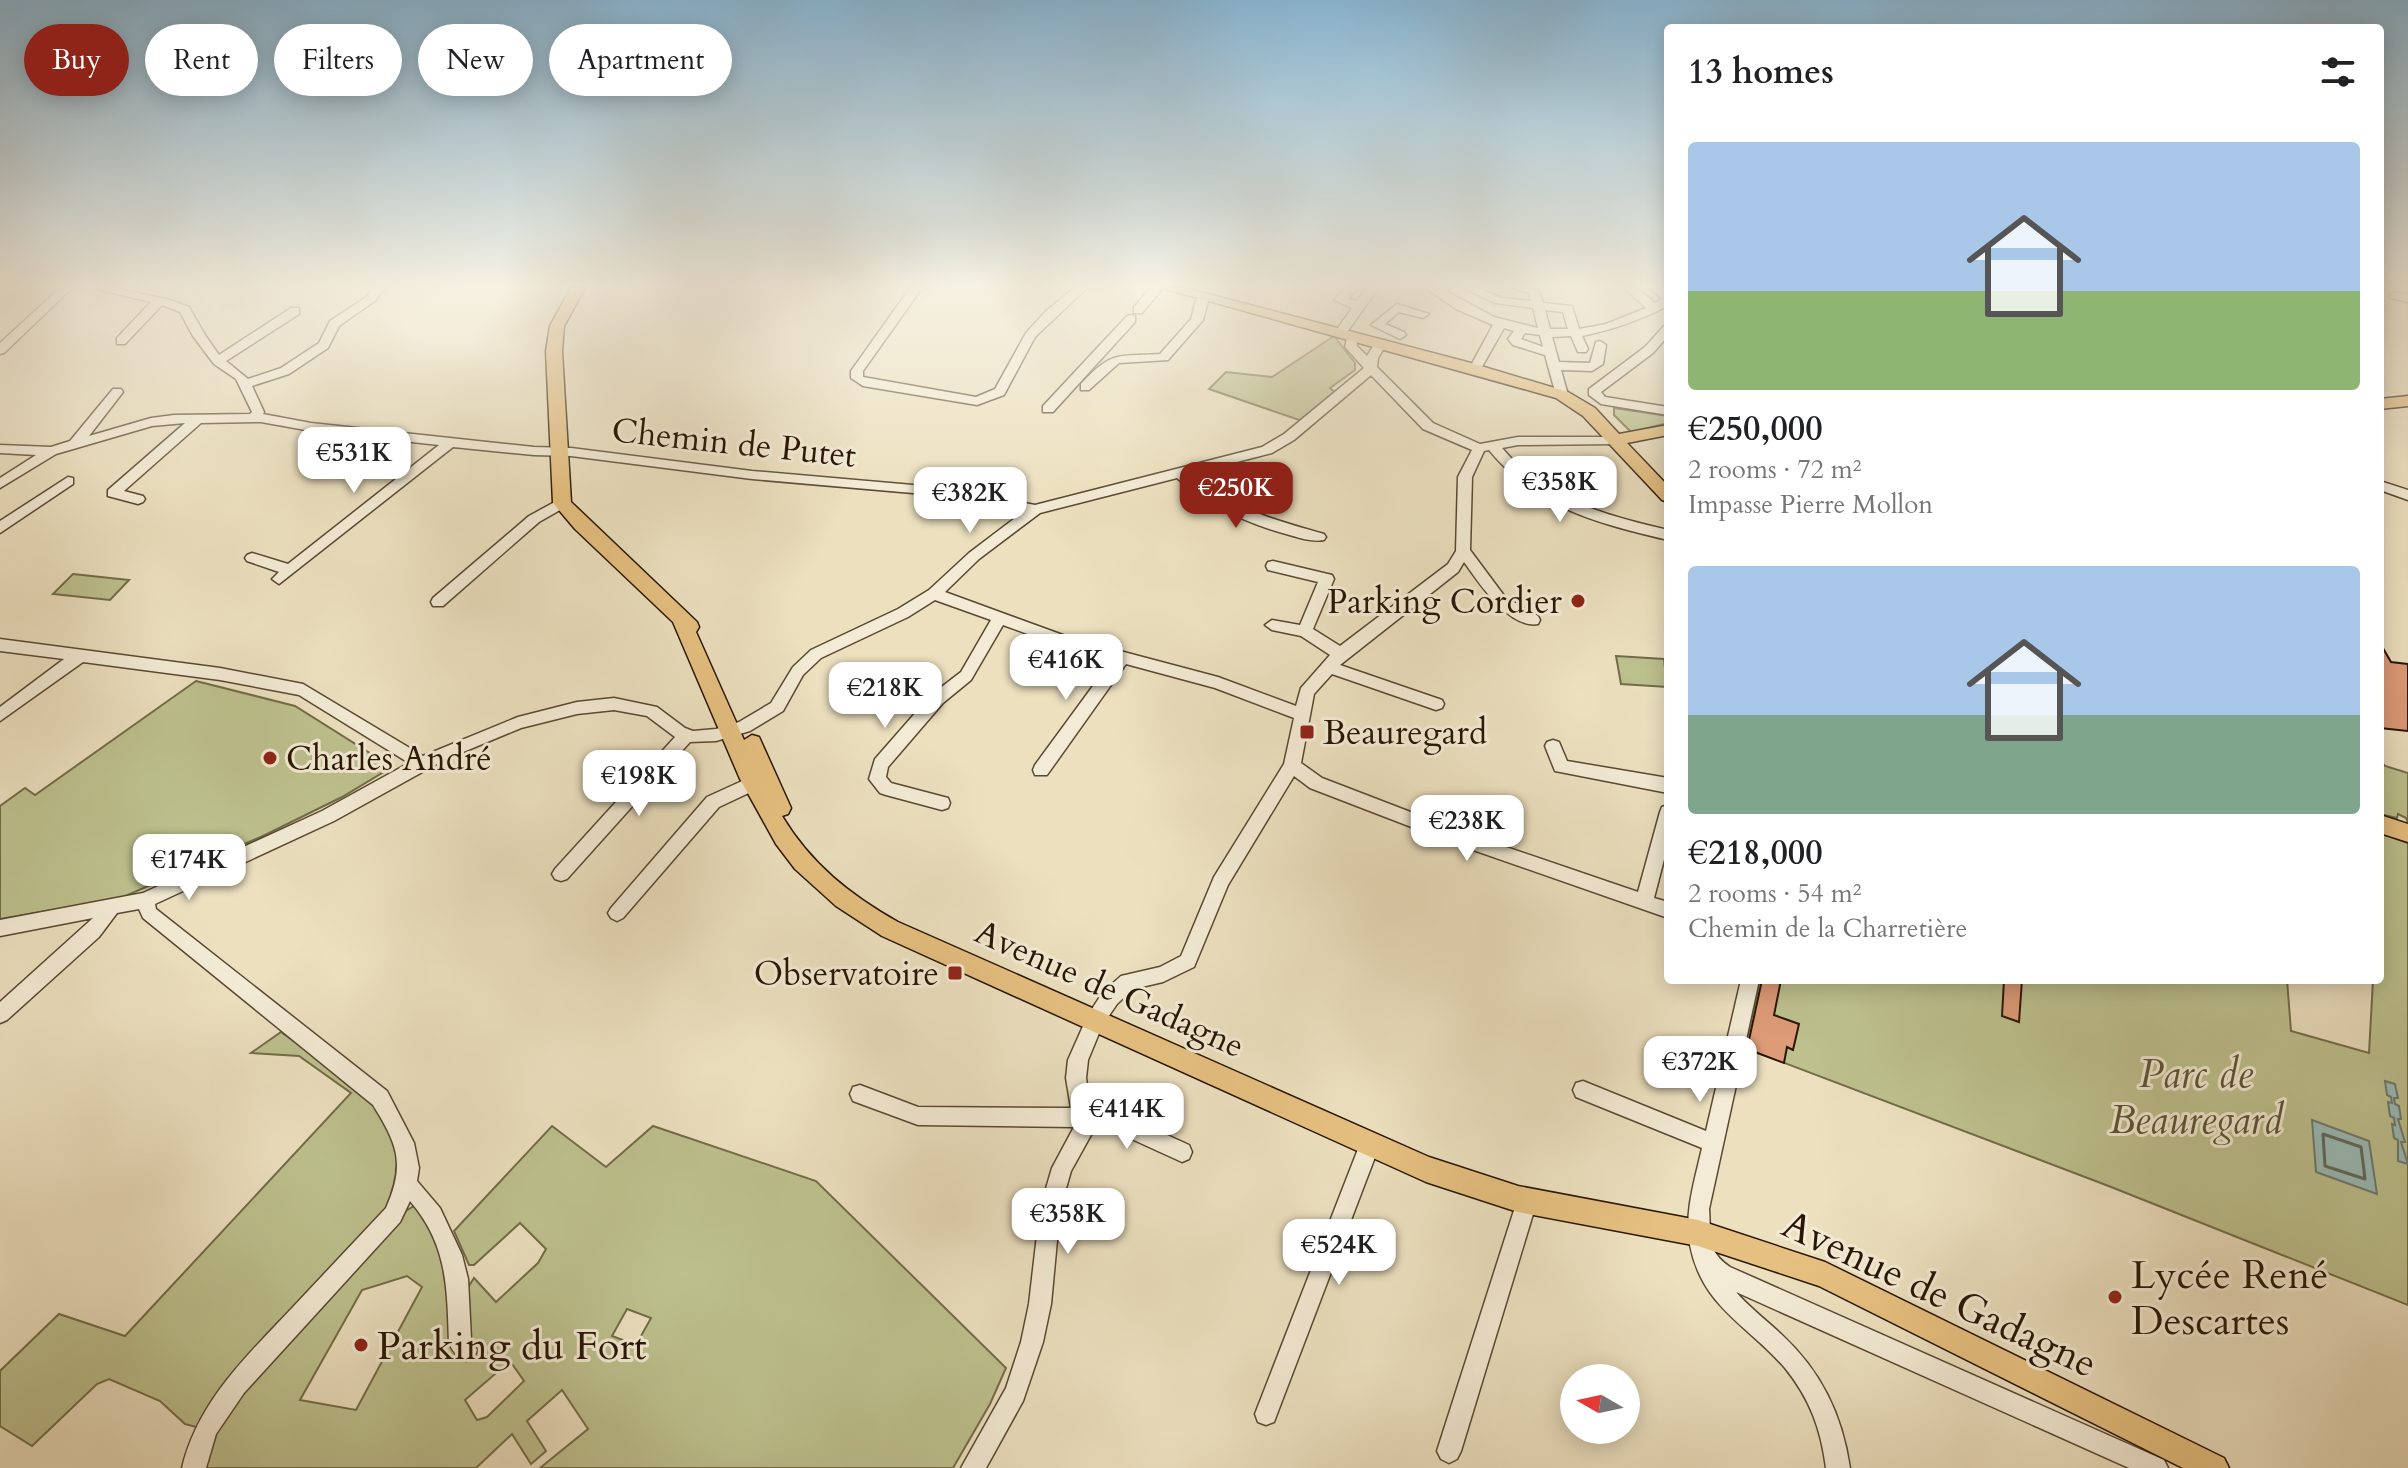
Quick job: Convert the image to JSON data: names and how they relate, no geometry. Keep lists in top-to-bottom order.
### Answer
{
  "streets": {
    "main road": ["Avenue de Gadagne"],
    "street": ["Chemin de Putet"]
  },
  "parks": ["Parc de Beauregard"],
  "places": {
    "other": [
      "Parking Cordier",
      "Charles André",
      "Lycée René Descartes",
      "Parking du Fort"
    ],
    "transit": ["Beauregard", "Observatoire"]
  },
  "north": "left",
  "page": {
    "chip": [
      "Buy",
      "Rent",
      "Filters",
      "New",
      "Apartment"
    ],
    "heading": "13 homes",
    "list": [
      {
        "name": "€250,000",
        "note": "2 rooms · 72 m² · Impasse Pierre Mollon"
      },
      {
        "name": "€218,000",
        "note": "2 rooms · 54 m² · Chemin de la Charretière"
      }
    ],
    "price": [
      "€531K",
      "€358K",
      "€250K",
      "€382K",
      "€416K",
      "€218K",
      "€198K",
      "€238K",
      "€174K",
      "€372K",
      "€414K",
      "€358K",
      "€524K"
    ]
  }
}
